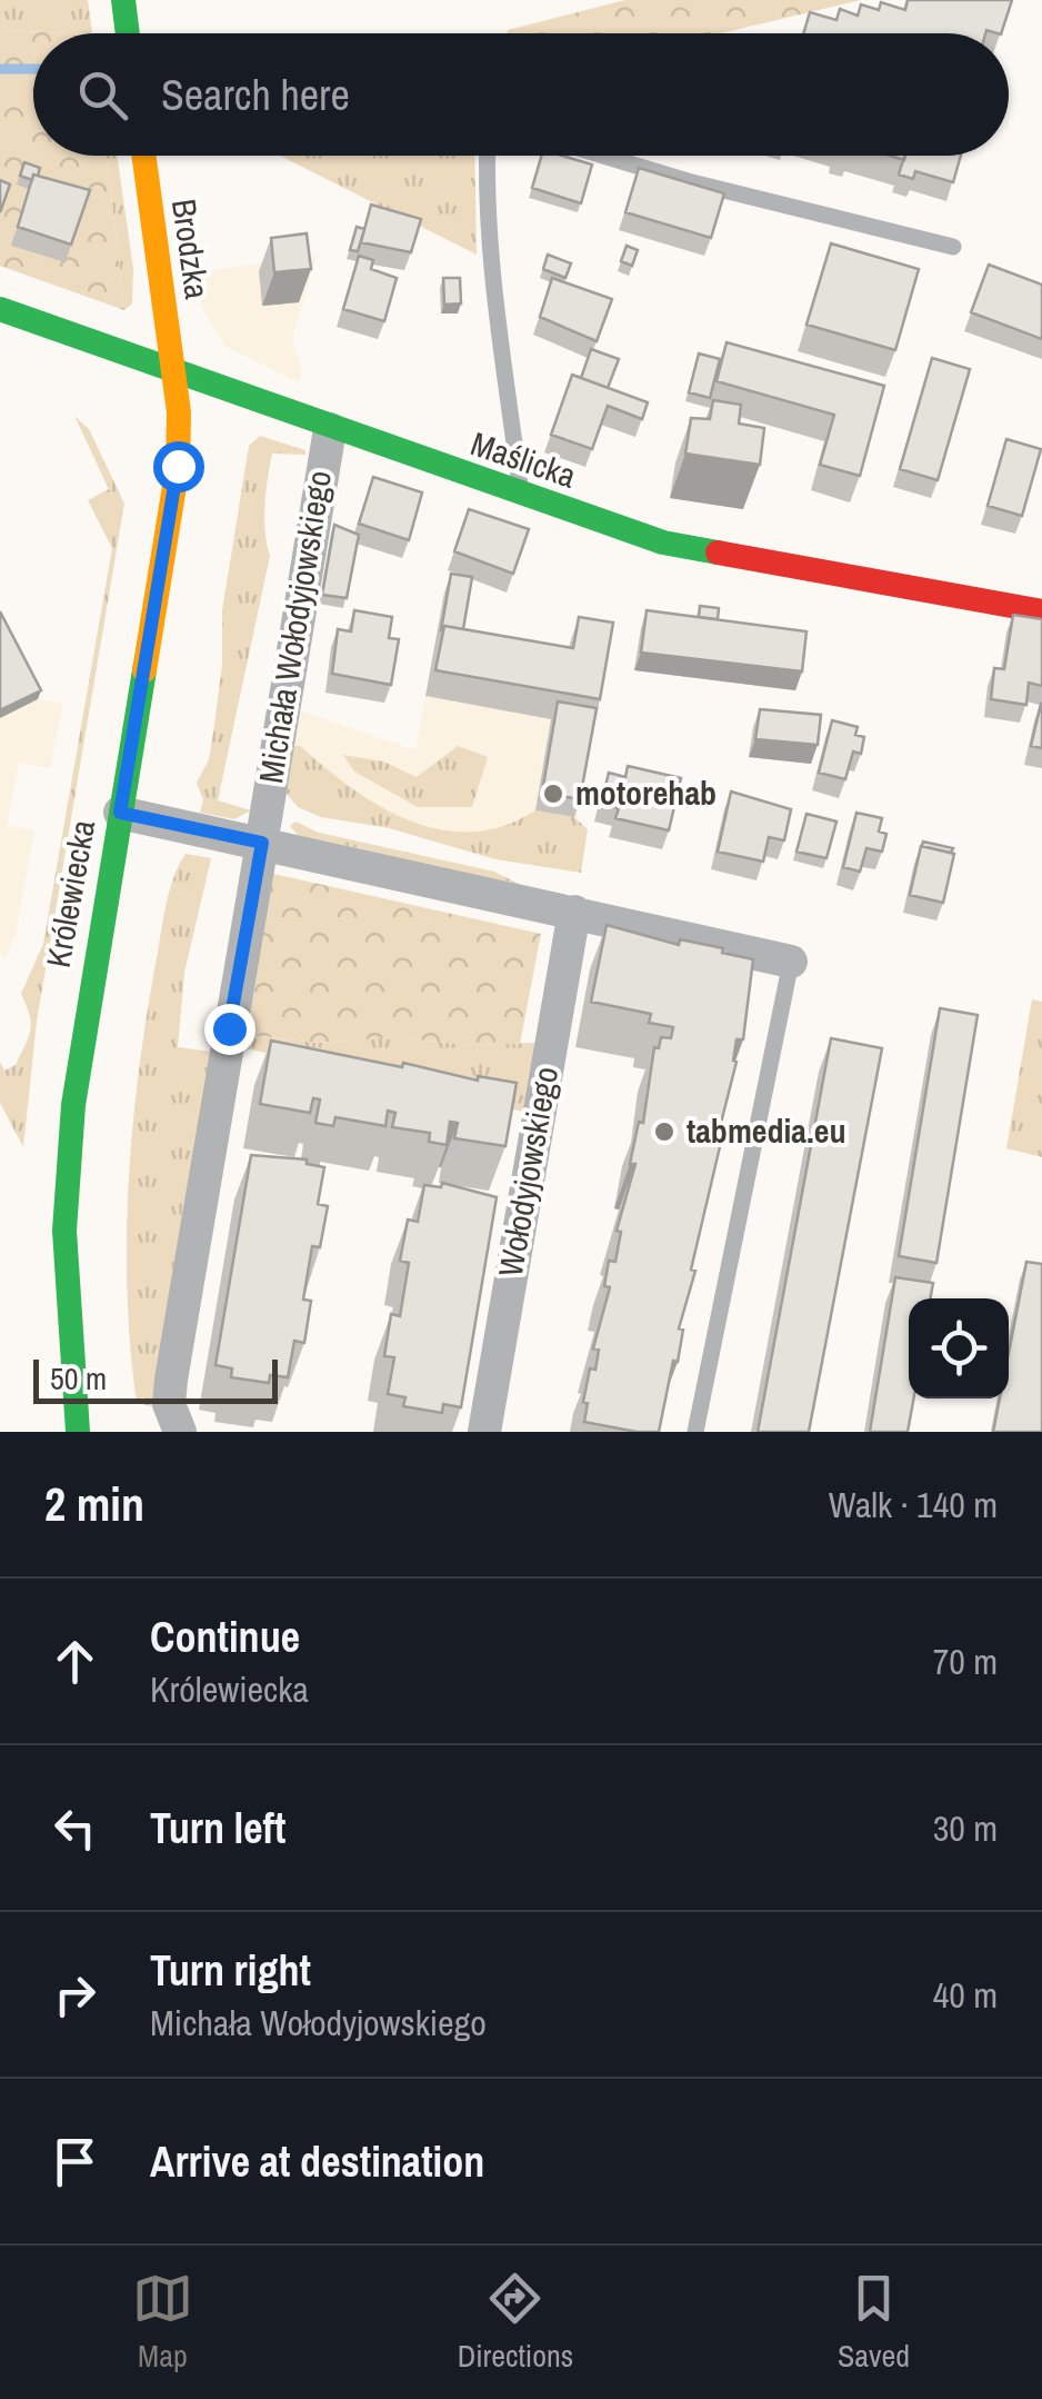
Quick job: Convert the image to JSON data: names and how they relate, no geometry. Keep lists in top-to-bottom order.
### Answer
{
  "streets": {
    "street": [
      "Brodzka",
      "Maślicka",
      "Michała Wołodyjowskiego",
      "Królewiecka",
      "Wołodyjowskiego"
    ]
  },
  "crossings": [
    ["Brodzka", "Maślicka"],
    ["Brodzka", "Królewiecka"],
    ["Maślicka", "Michała Wołodyjowskiego"],
    ["Maślicka", "Królewiecka"]
  ],
  "places": ["motorehab", "tabmedia.eu"],
  "scale_bar": "50 m",
  "page": {
    "search": "Search here",
    "scale": "50 m",
    "heading": ["2 min", "Walk · 140 m"],
    "list": [
      ["Continue", "Królewiecka", "70 m"],
      ["Turn left", "30 m"],
      ["Turn right", "Michała Wołodyjowskiego", "40 m"],
      "Arrive at destination"
    ],
    "nav": ["Map", "Directions", "Saved"]
  }
}
